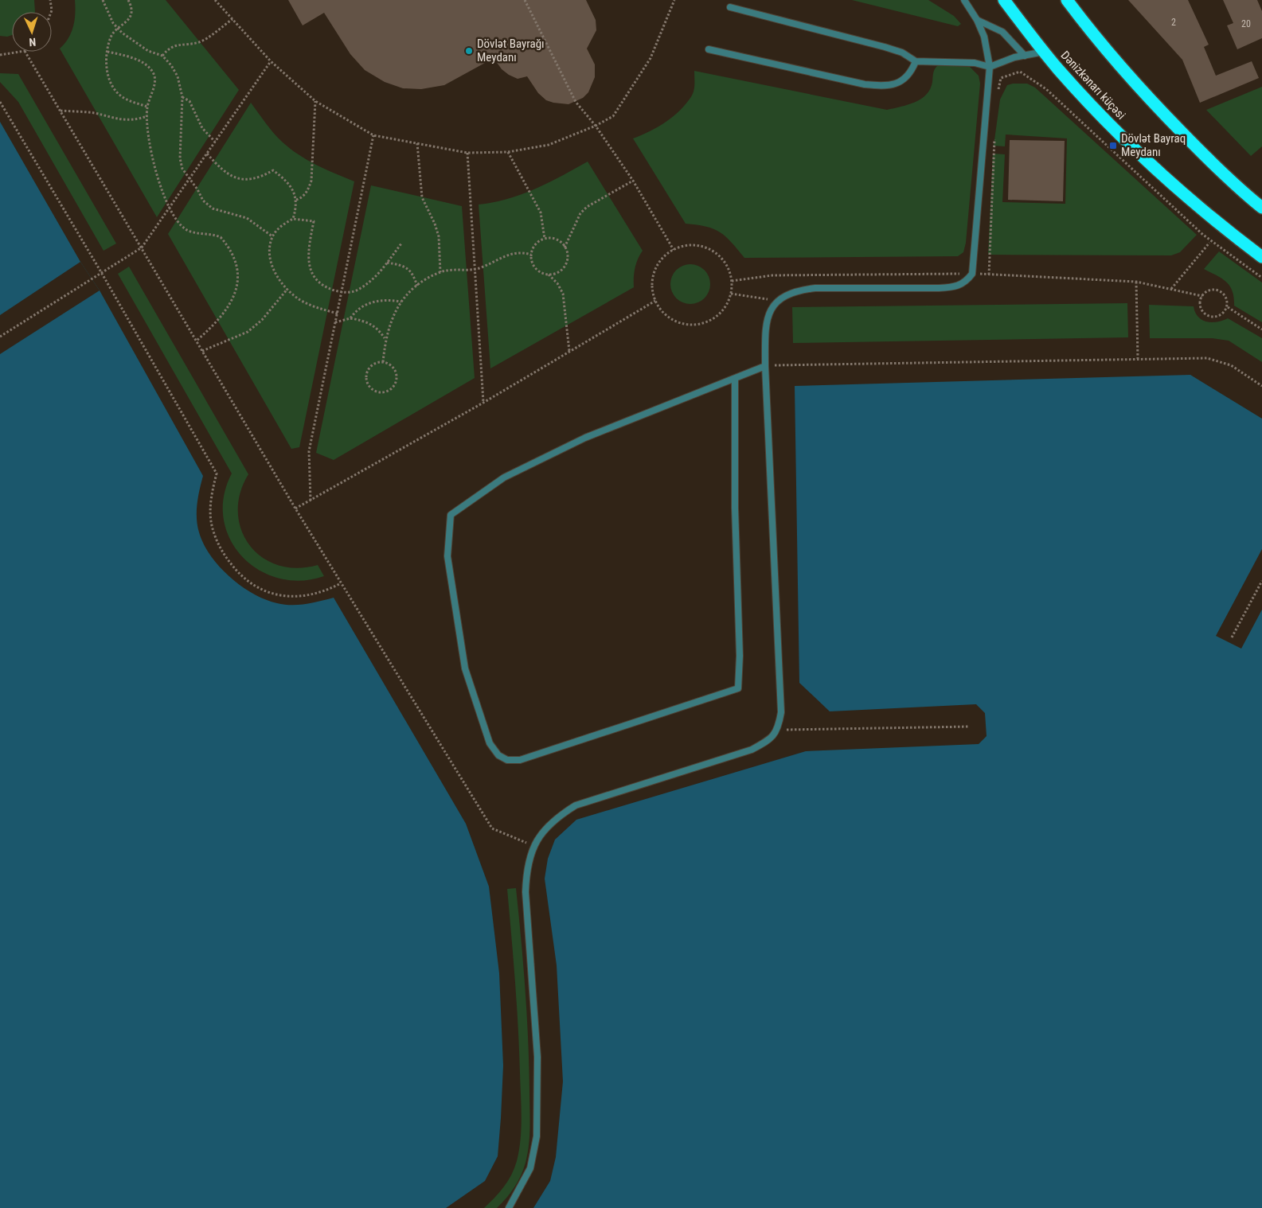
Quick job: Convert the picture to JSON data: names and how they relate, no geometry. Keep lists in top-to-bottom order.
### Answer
{
  "streets": {
    "highway": ["Dənizkənarı küçəsi"]
  },
  "places": {
    "other": ["Dövlət Bayrağı Meydanı"],
    "transit": ["Dövlət Bayraq Meydanı"]
  },
  "house_numbers": ["2", "20"],
  "north": "bottom"
}
